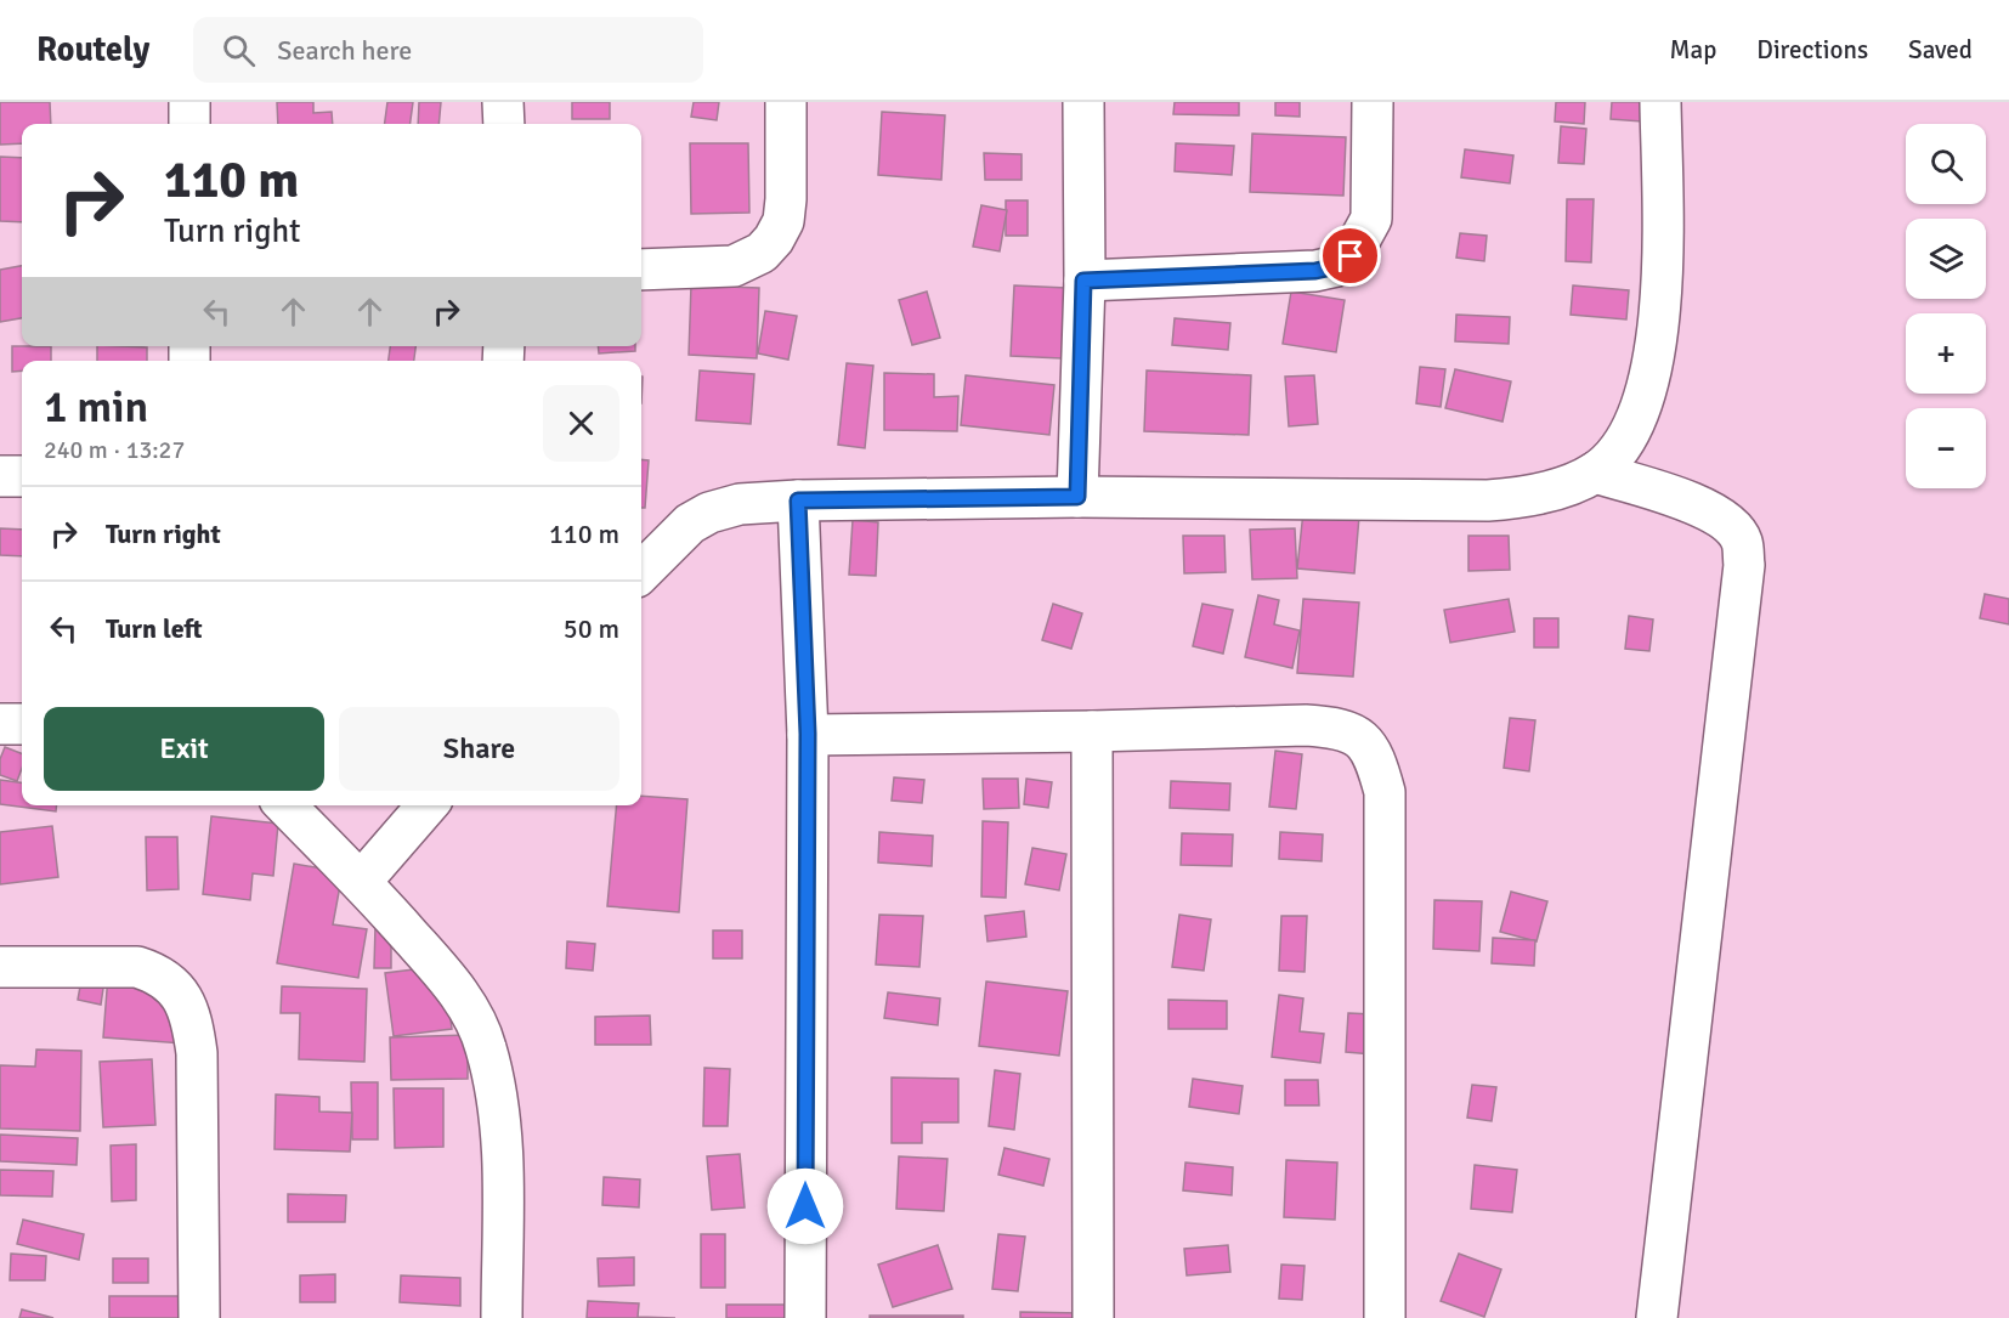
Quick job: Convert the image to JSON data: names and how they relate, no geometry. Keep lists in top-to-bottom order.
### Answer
{
  "page": {
    "header": "Routely",
    "search": "Search here",
    "nav": ["Map", "Directions", "Saved"],
    "map_buttons": ["+", "−"],
    "turn": ["110 m", "Turn right"],
    "heading": ["1 min", "240 m · 13:27"],
    "list": [
      {
        "name": "Turn right",
        "value": "110 m"
      },
      {
        "name": "Turn left",
        "value": "50 m"
      }
    ],
    "buttons": ["Exit", "Share"]
  }
}
